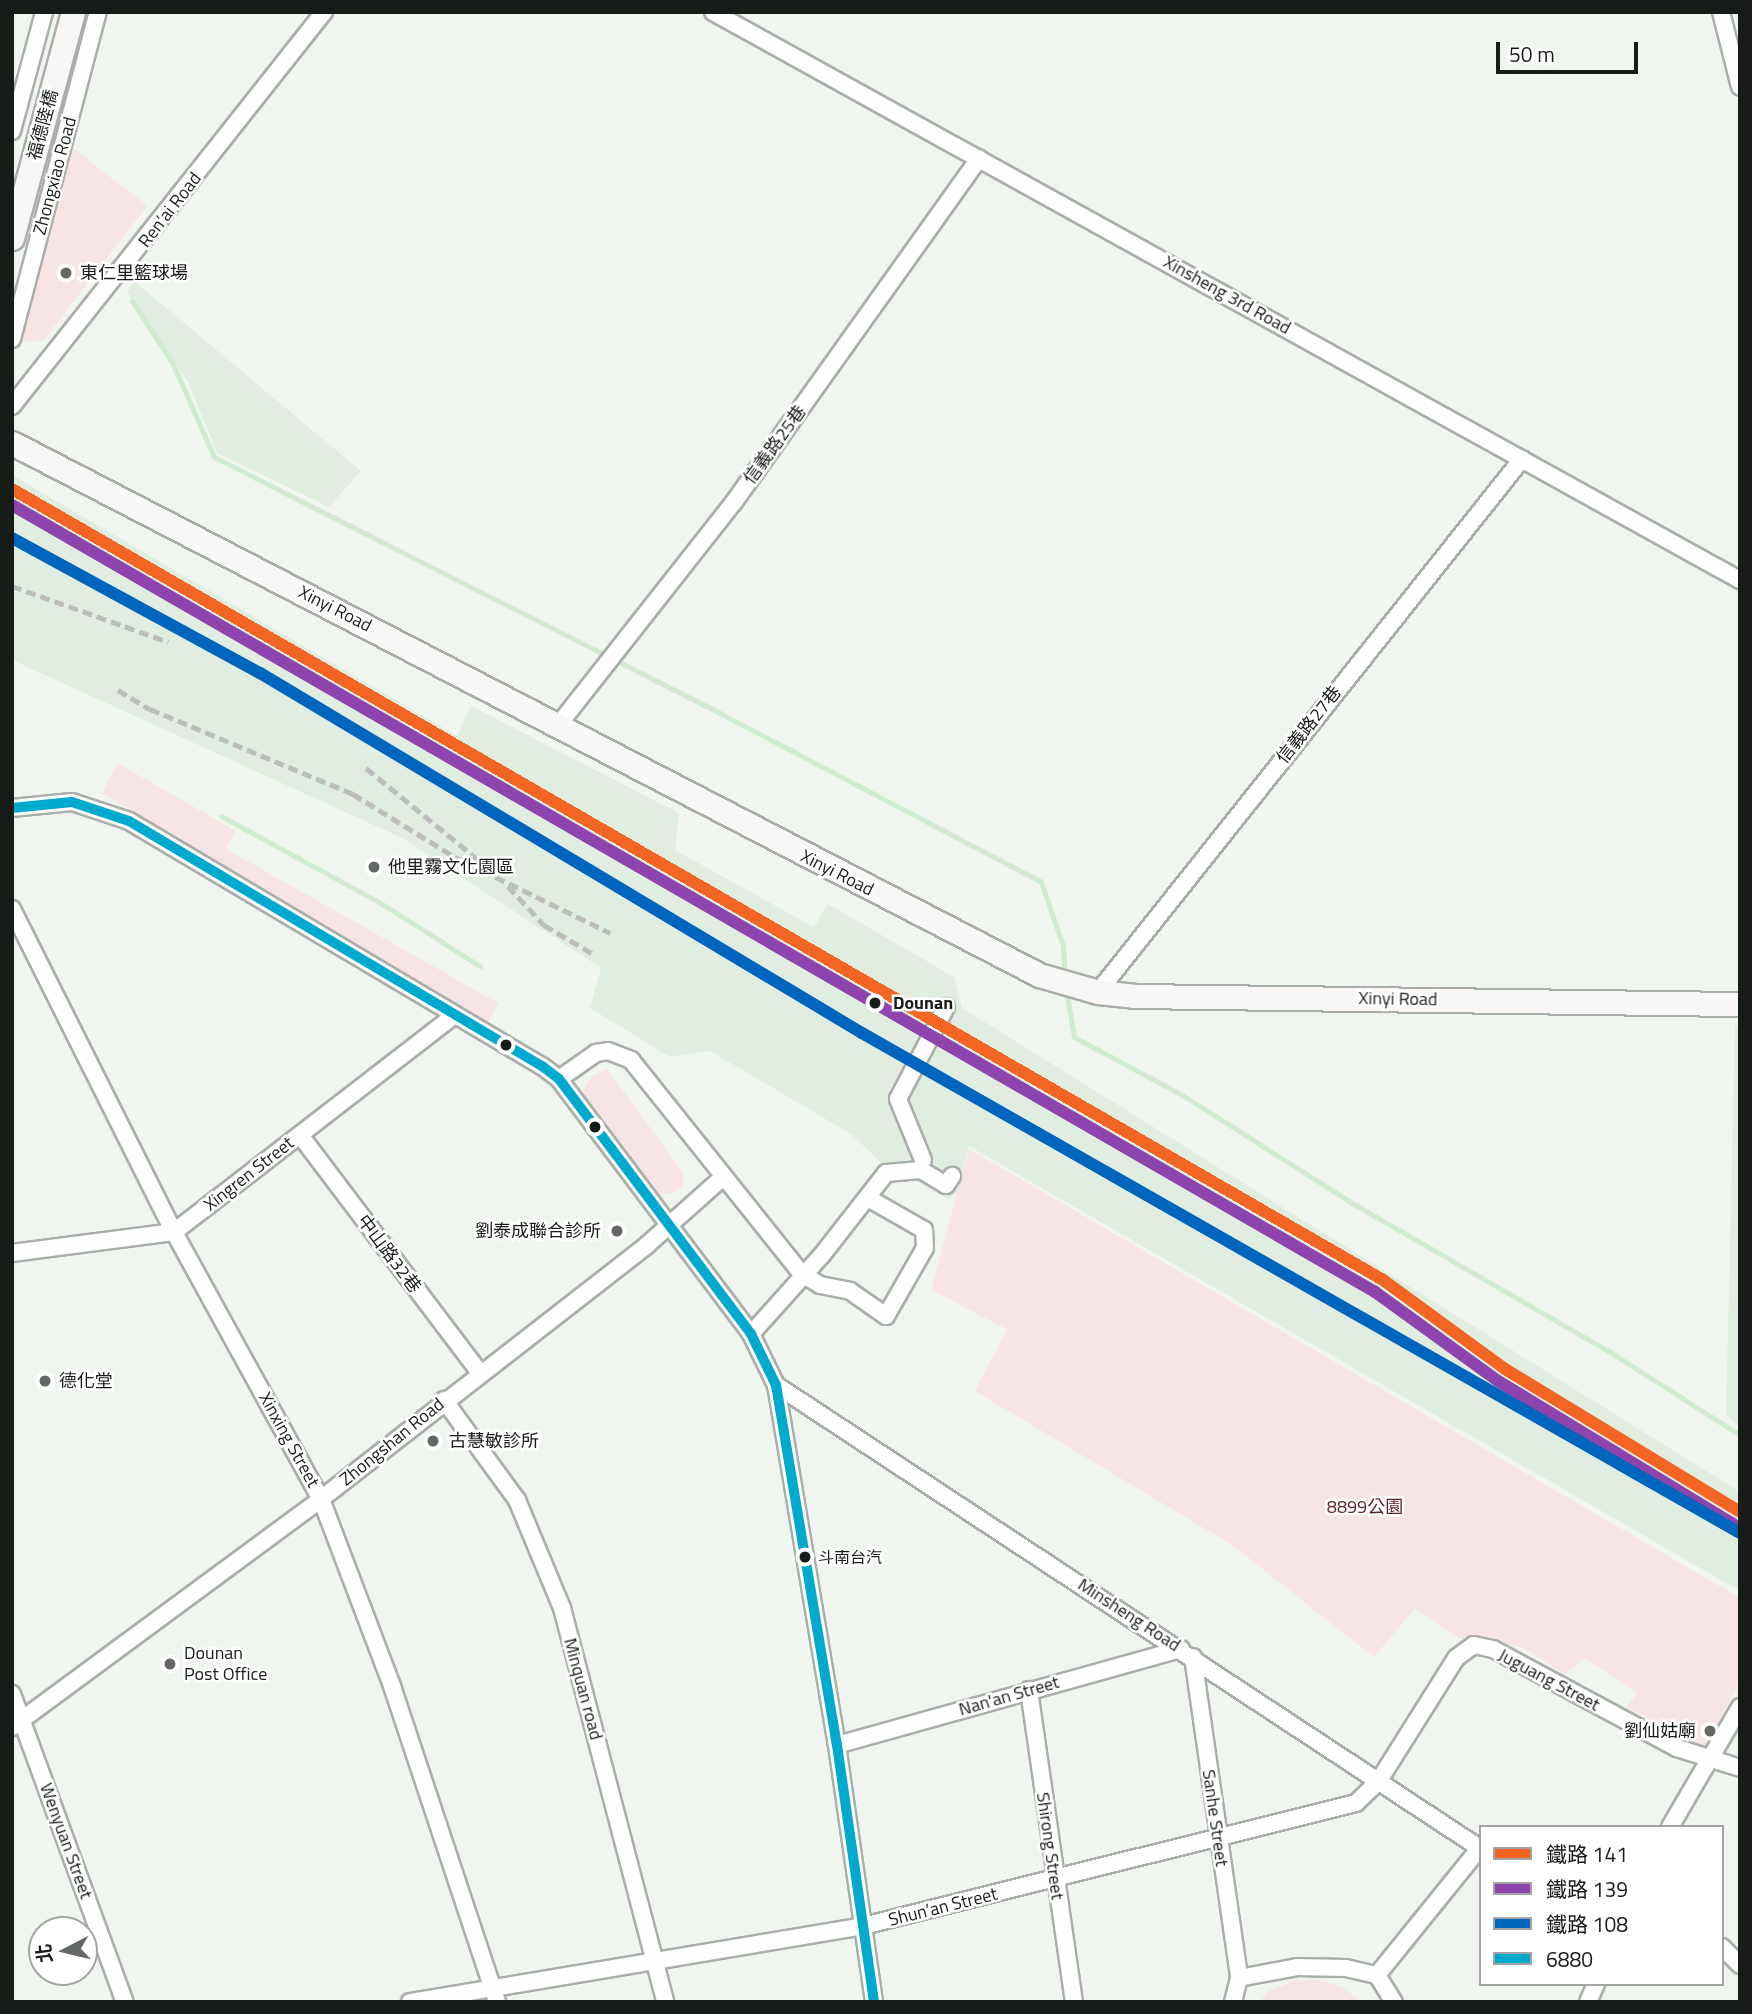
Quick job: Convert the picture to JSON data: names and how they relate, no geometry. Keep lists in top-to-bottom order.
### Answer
{
  "streets": {
    "street": [
      "福德陸橋",
      "Zhongxiao Road",
      "Ren’ai Road",
      "Xinsheng 3rd Road",
      "信義路25巷",
      "Xinyi Road",
      "信義路27巷",
      "Xingren Street",
      "中山路32巷",
      "Xinxing Street",
      "Zhongshan Road",
      "Minsheng Road",
      "Juguang Street",
      "Minquan road",
      "Nan'an Street",
      "Sanhe Street",
      "Wenyuan Street",
      "Shirong Street",
      "Shun’an Street"
    ]
  },
  "crossings": [
    ["Xinsheng 3rd Road", "信義路25巷"],
    ["Xinsheng 3rd Road", "信義路27巷"],
    ["信義路25巷", "Xinyi Road"],
    ["Xinyi Road", "信義路27巷"],
    ["Xingren Street", "中山路32巷"],
    ["Xingren Street", "Xinxing Street"],
    ["中山路32巷", "Zhongshan Road"],
    ["Xinxing Street", "Zhongshan Road"],
    ["Xinxing Street", "Shun’an Street"],
    ["Zhongshan Road", "Minquan road"],
    ["Zhongshan Road", "Wenyuan Street"],
    ["Minsheng Road", "Juguang Street"],
    ["Minsheng Road", "Nan'an Street"],
    ["Minsheng Road", "Sanhe Street"],
    ["Minsheng Road", "Shun’an Street"],
    ["Juguang Street", "Shun’an Street"],
    ["Minquan road", "Shun’an Street"],
    ["Nan'an Street", "Sanhe Street"],
    ["Nan'an Street", "Shirong Street"],
    ["Sanhe Street", "Shun’an Street"],
    ["Shirong Street", "Shun’an Street"]
  ],
  "parks": ["8899公園"],
  "places": [
    "東仁里籃球場",
    "他里霧文化園區",
    "Dounan",
    "劉泰成聯合診所",
    "德化堂",
    "古慧敏診所",
    "斗南台汽",
    "Dounan Post Office",
    "劉仙姑廟"
  ],
  "lines": [
    "rail line 141",
    "rail line 139",
    "rail line 108",
    "transit line 6880"
  ],
  "legend": [
    "鐵路 141",
    "鐵路 139",
    "鐵路 108",
    "6880"
  ],
  "scale_bar": "50 m",
  "north": "left"
}
